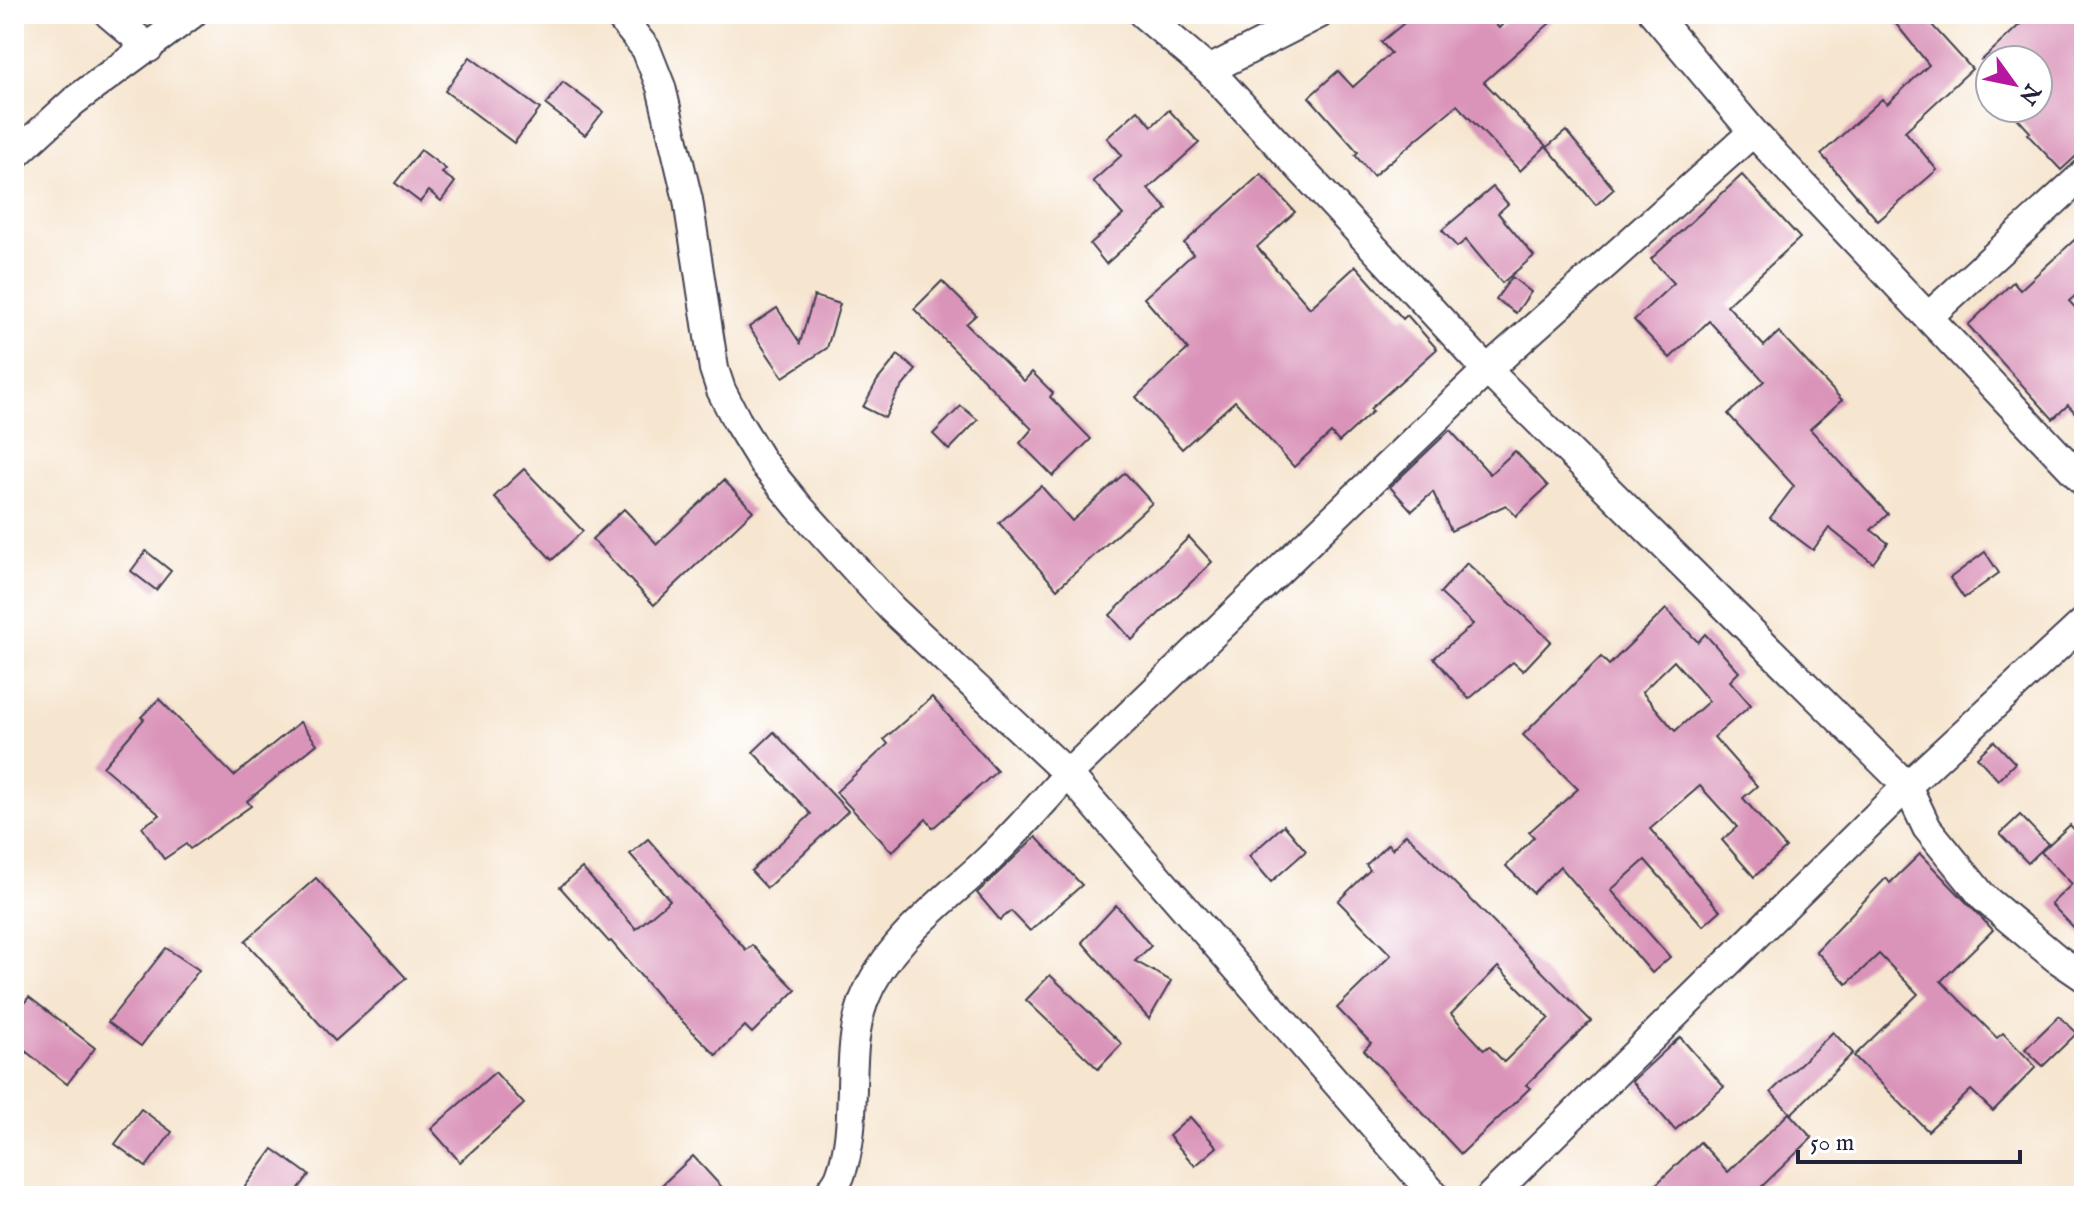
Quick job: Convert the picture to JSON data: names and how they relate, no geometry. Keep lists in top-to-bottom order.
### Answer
{
  "scale_bar": "50 m",
  "north": "bottom right"
}
